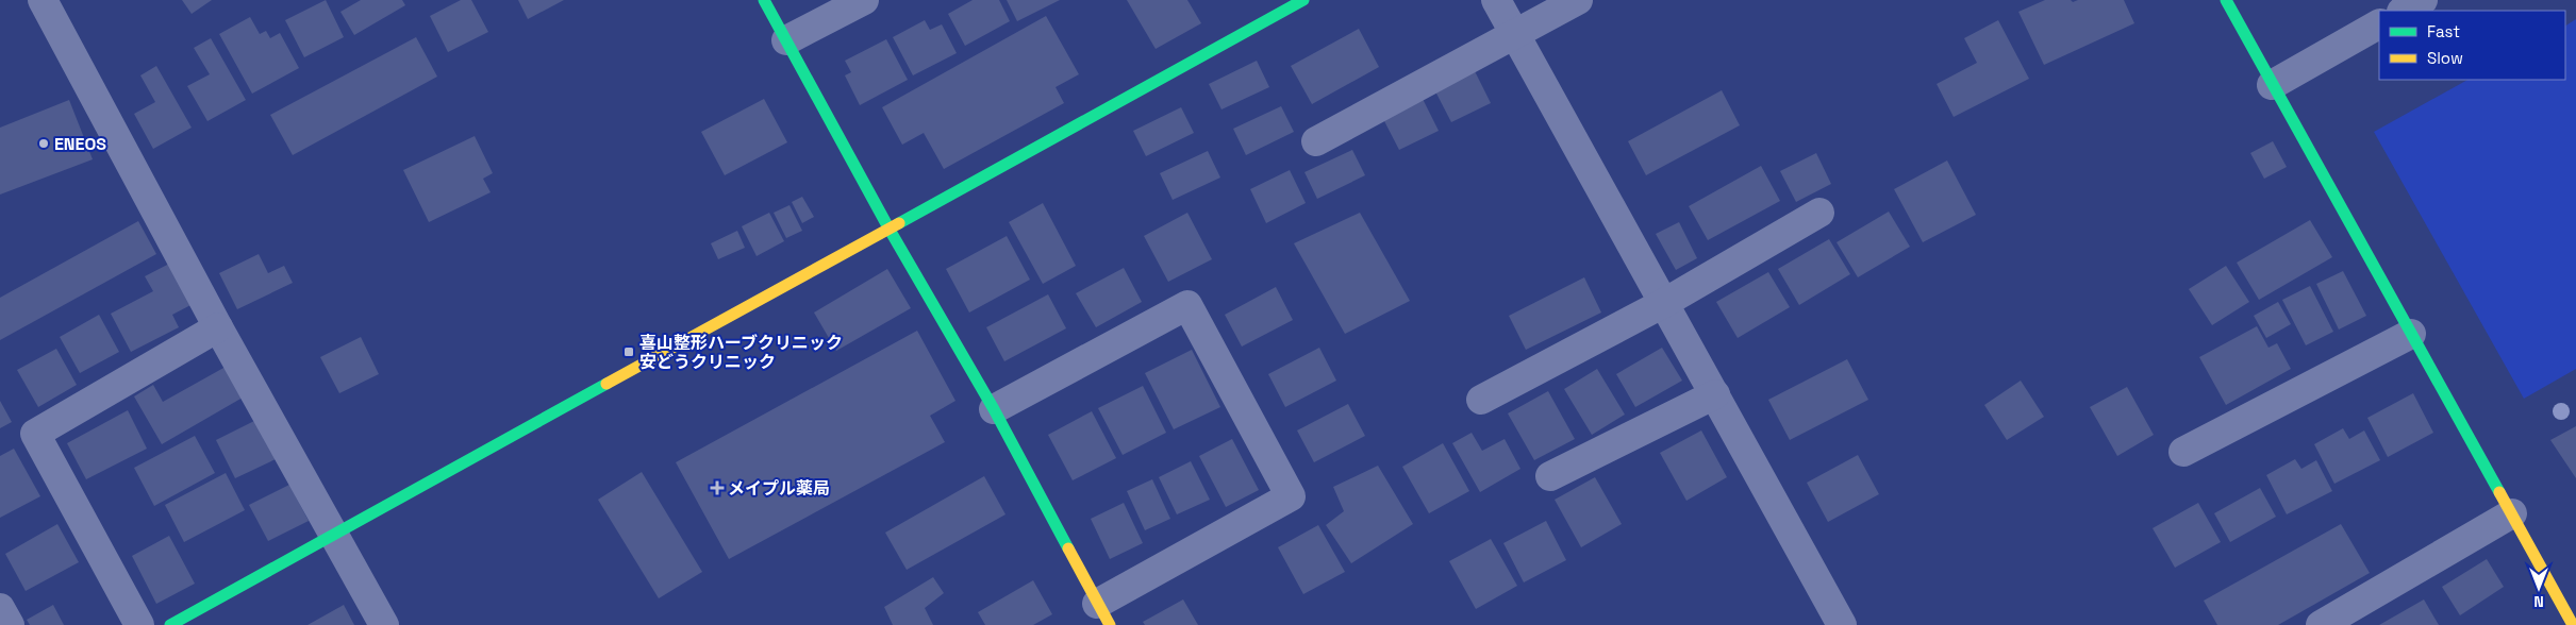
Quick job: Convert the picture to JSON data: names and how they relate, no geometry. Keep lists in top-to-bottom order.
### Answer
{
  "places": {
    "other": ["ENEOS"],
    "transit": ["喜山整形ハーブクリニック 安どうクリニック"],
    "health": ["メイプル薬局"]
  },
  "legend": ["Fast", "Slow"],
  "north": "bottom"
}
